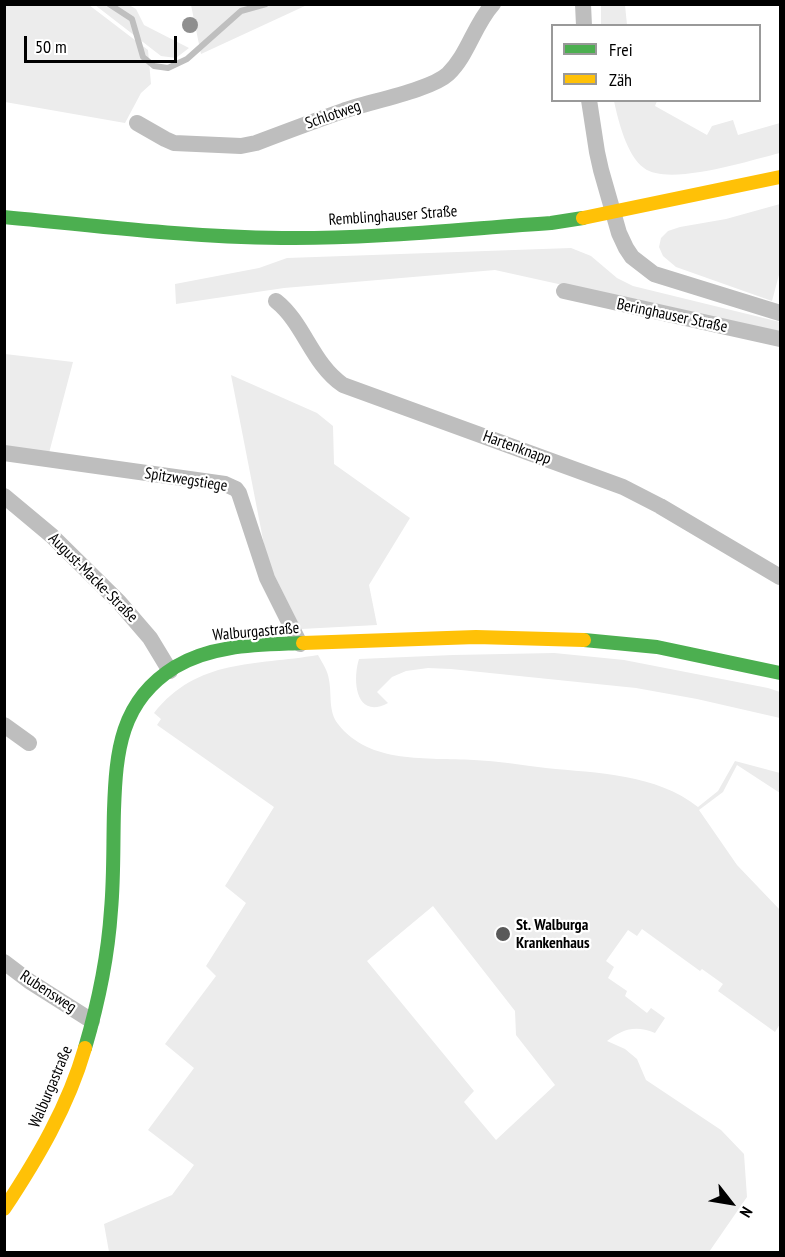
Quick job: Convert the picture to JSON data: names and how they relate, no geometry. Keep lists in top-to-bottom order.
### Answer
{
  "streets": {
    "street": [
      "Schlotweg",
      "Remblinghauser Straße",
      "Beringhauser Straße",
      "Hartenknapp",
      "Spitzwegstiege",
      "August-Macke-Straße",
      "Walburgastraße",
      "Rubensweg"
    ]
  },
  "crossings": [
    ["Remblinghauser Straße", "Beringhauser Straße"],
    ["Spitzwegstiege", "Walburgastraße"],
    ["August-Macke-Straße", "Walburgastraße"],
    ["Walburgastraße", "Rubensweg"]
  ],
  "places": ["St. Walburga Krankenhaus"],
  "legend": ["Frei", "Zäh"],
  "scale_bar": "50 m",
  "north": "bottom right"
}
